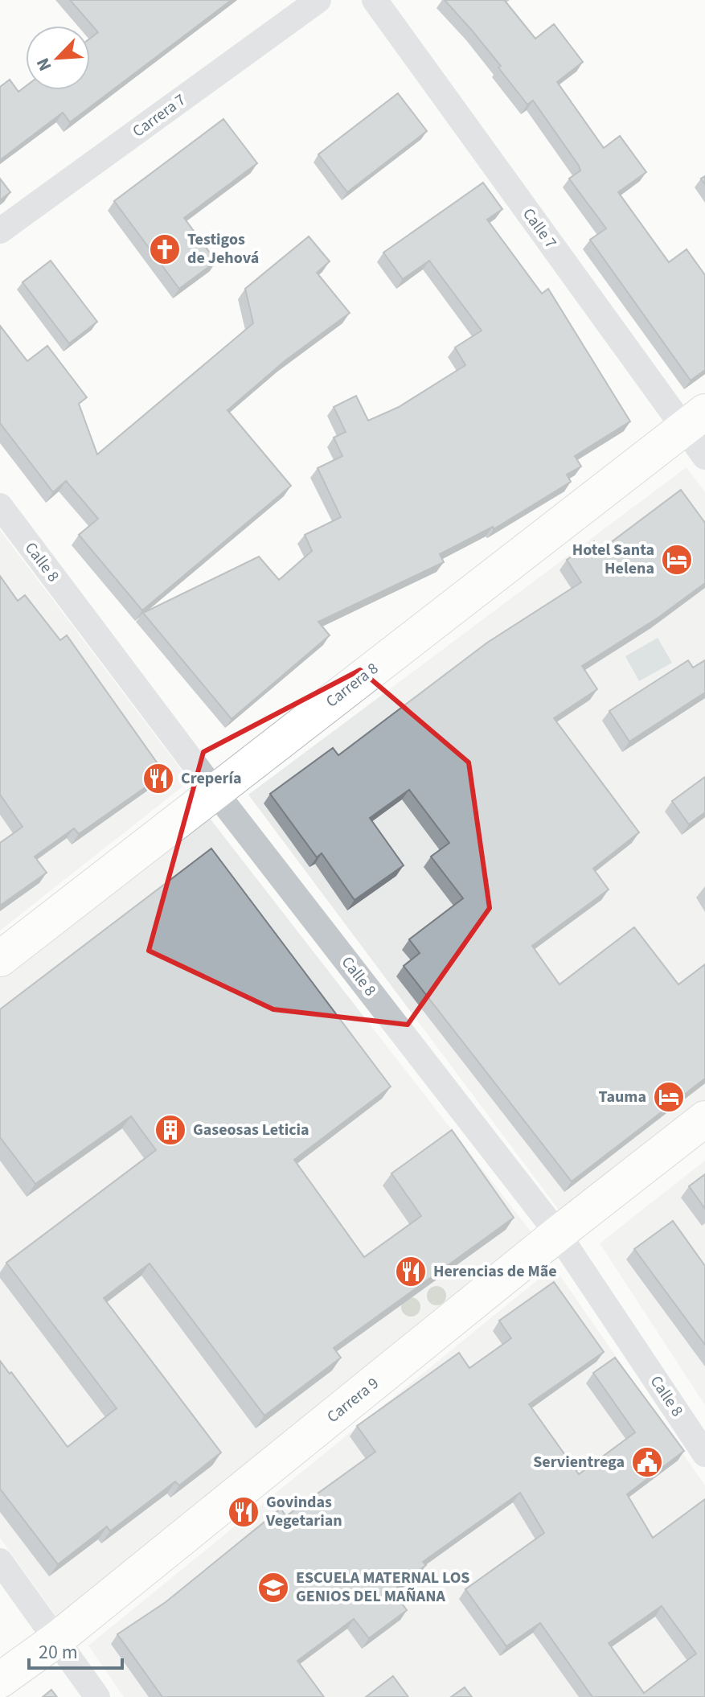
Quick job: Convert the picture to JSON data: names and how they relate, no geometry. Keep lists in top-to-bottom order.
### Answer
{
  "streets": {
    "street": [
      "Carrera 7",
      "Calle 7",
      "Calle 8",
      "Carrera 8",
      "Carrera 9"
    ]
  },
  "crossings": [
    ["Calle 7", "Carrera 8"],
    ["Calle 8", "Carrera 8"],
    ["Calle 8", "Carrera 9"]
  ],
  "places": {
    "church": ["Testigos de Jehová"],
    "hotel": ["Hotel Santa Helena", "Tauma"],
    "restaurant": ["Crepería", "Herencias de Mãe", "Govindas Vegetarian"],
    "building": ["Gaseosas Leticia"],
    "public building": ["Servientrega"],
    "school or university": ["ESCUELA MATERNAL LOS GENIOS DEL MAÑANA"]
  },
  "scale_bar": "20 m",
  "north": "bottom left"
}
